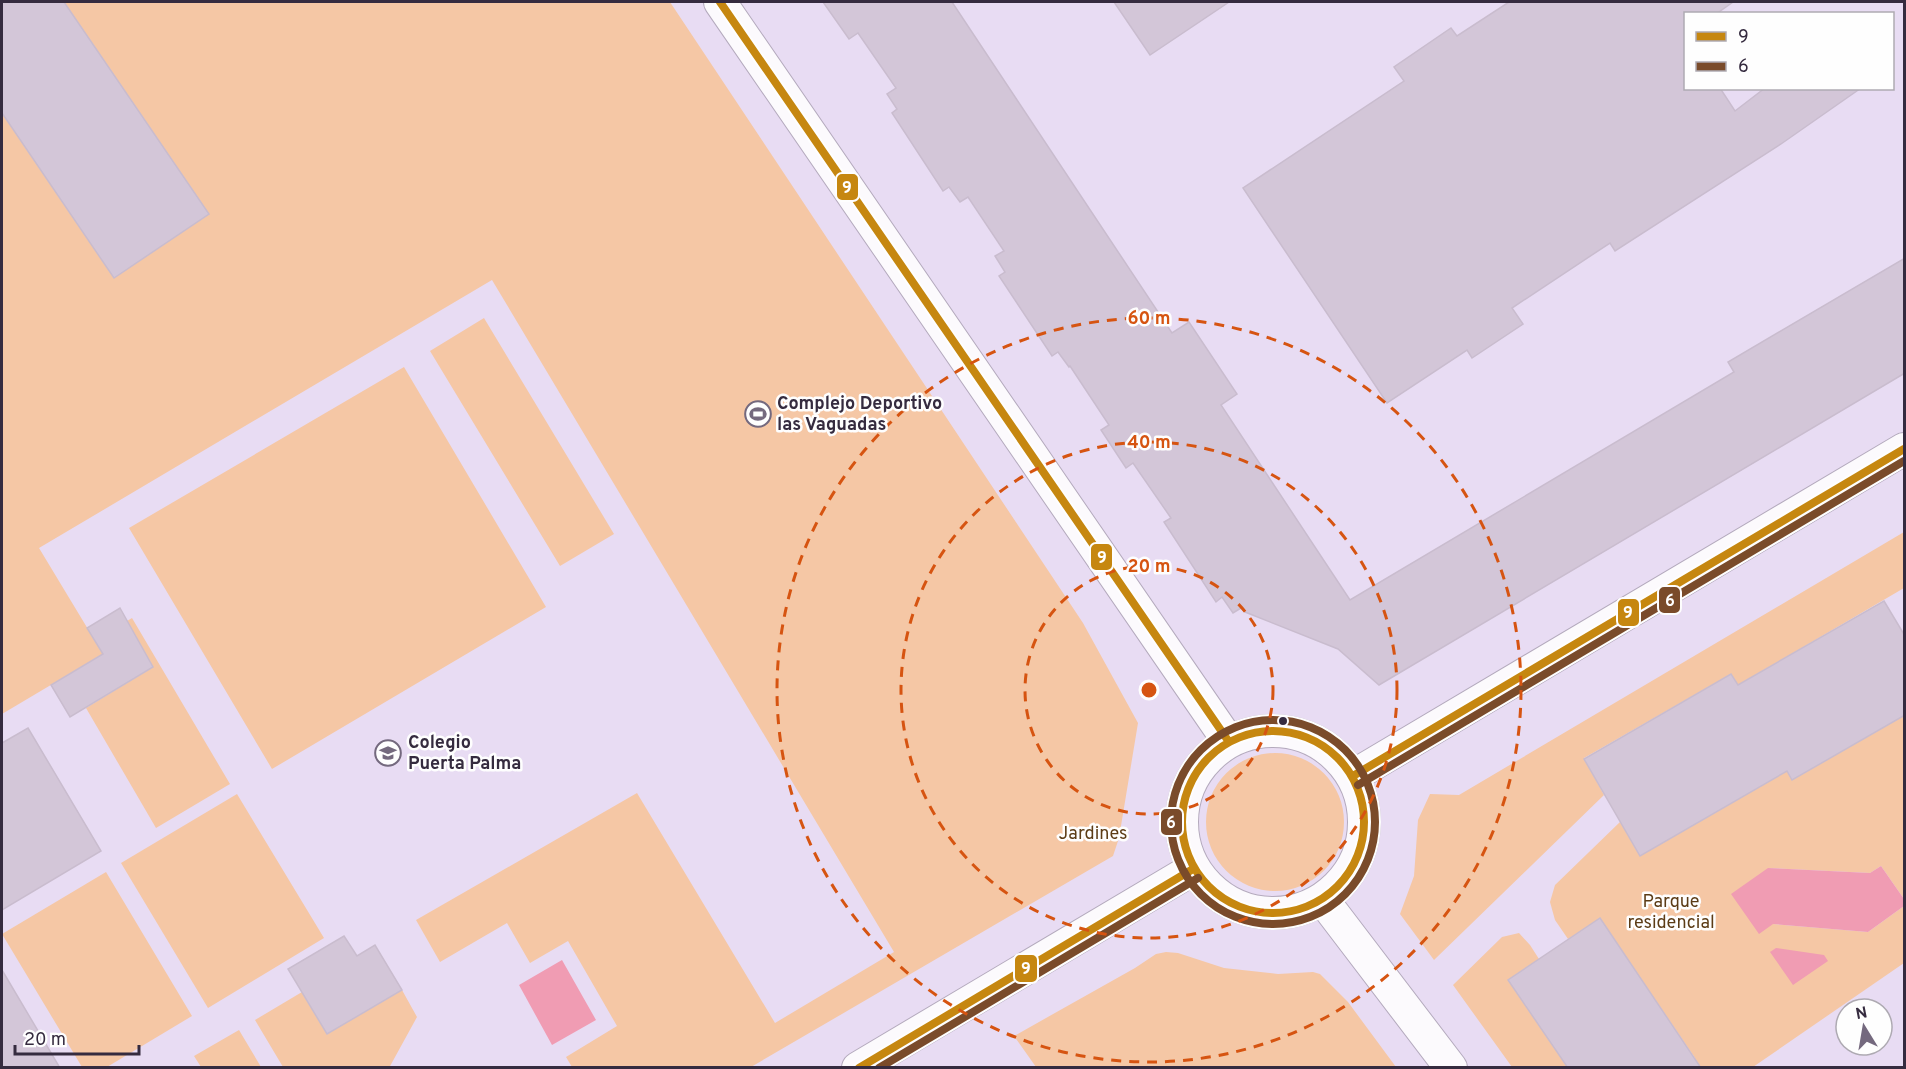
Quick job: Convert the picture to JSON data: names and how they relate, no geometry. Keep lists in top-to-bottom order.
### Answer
{
  "parks": ["Jardines", "Parque residencial"],
  "places": {
    "sports": ["Complejo Deportivo las Vaguadas"],
    "school or university": ["Colegio Puerta Palma"]
  },
  "lines": ["transit line 9", "transit line 6"],
  "legend": ["9", "6"],
  "scale_bar": "20 m",
  "north": "top",
  "rings": ["60 m", "40 m", "20 m"]
}
